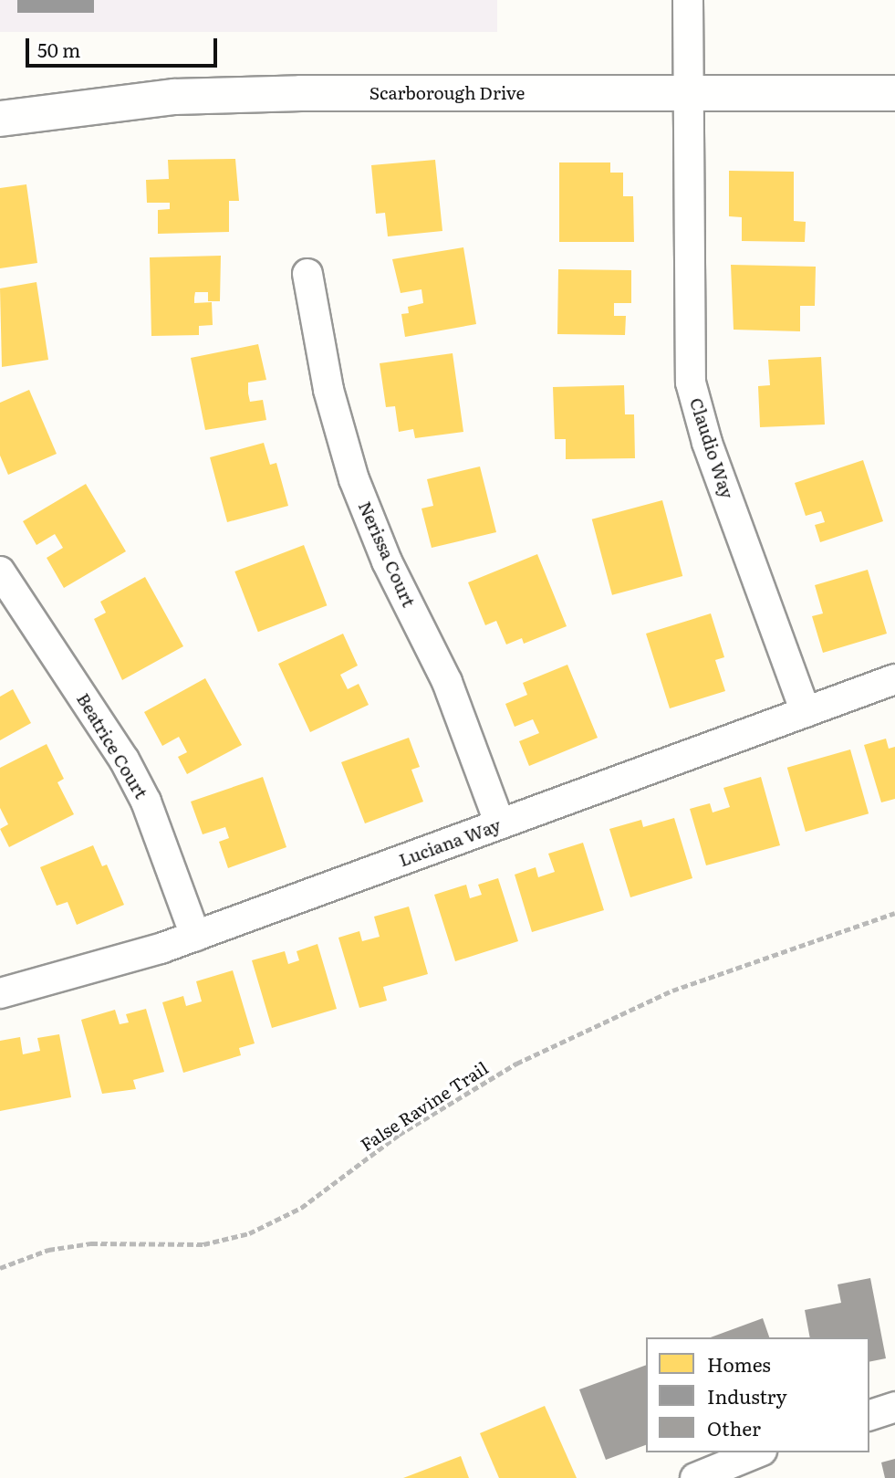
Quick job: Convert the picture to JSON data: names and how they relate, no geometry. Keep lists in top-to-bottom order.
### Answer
{
  "streets": {
    "street": [
      "Scarborough Drive",
      "Claudio Way",
      "Nerissa Court",
      "Beatrice Court",
      "Luciana Way"
    ],
    "path": ["False Ravine Trail"]
  },
  "crossings": [
    ["Scarborough Drive", "Claudio Way"],
    ["Claudio Way", "Luciana Way"],
    ["Nerissa Court", "Luciana Way"],
    ["Beatrice Court", "Luciana Way"]
  ],
  "legend": ["Homes", "Industry", "Other"],
  "scale_bar": "50 m"
}
